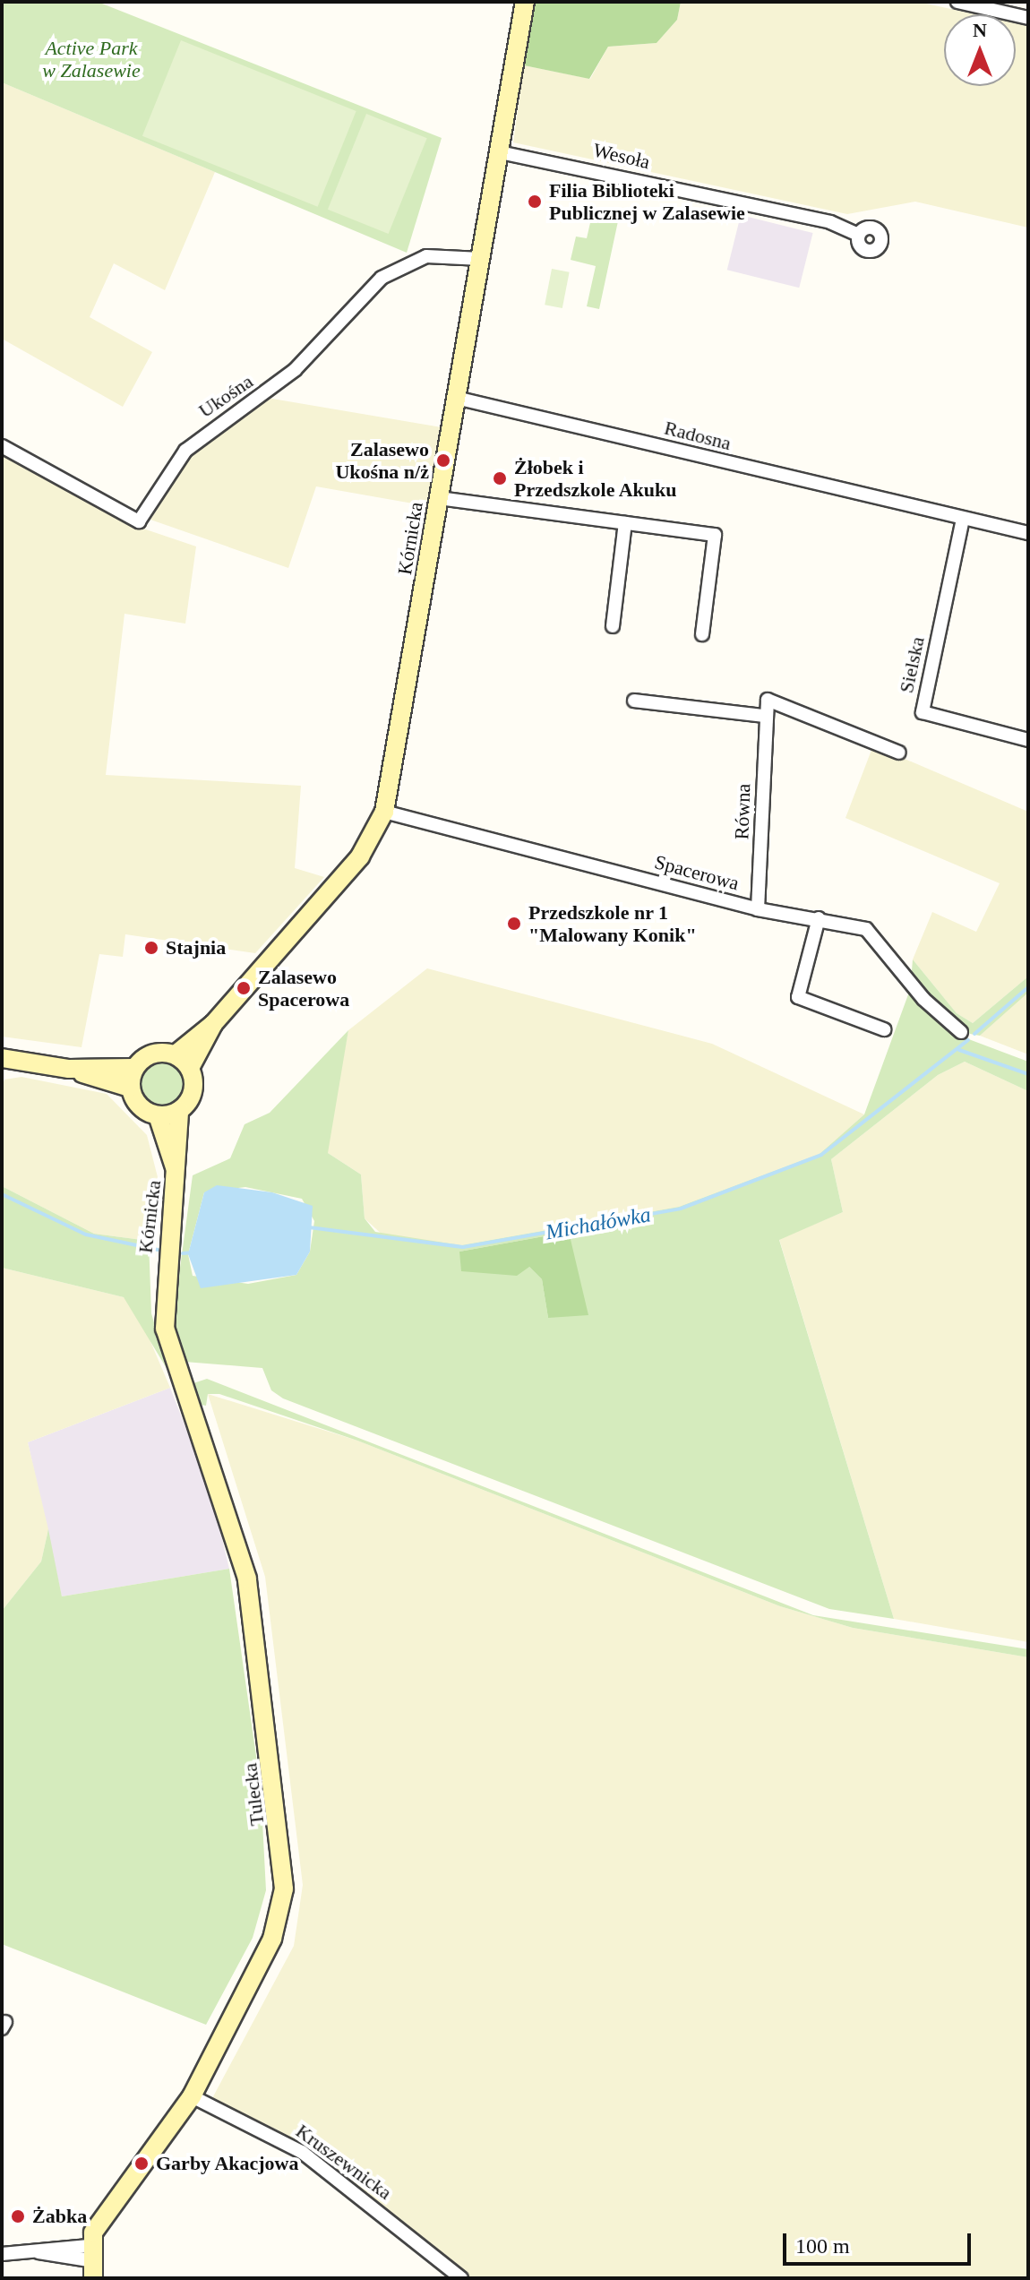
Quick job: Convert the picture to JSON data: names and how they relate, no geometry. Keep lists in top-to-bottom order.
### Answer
{
  "streets": {
    "street": [
      "Wesoła",
      "Ukośna",
      "Radosna",
      "Kórnicka",
      "Sielska",
      "Równa",
      "Spacerowa",
      "Tulecka",
      "Kruszewnicka"
    ]
  },
  "crossings": [
    ["Wesoła", "Kórnicka"],
    ["Ukośna", "Kórnicka"],
    ["Radosna", "Kórnicka"],
    ["Radosna", "Sielska"],
    ["Kórnicka", "Spacerowa"],
    ["Kórnicka", "Tulecka"],
    ["Równa", "Spacerowa"],
    ["Tulecka", "Kruszewnicka"]
  ],
  "water": ["Michałówka"],
  "parks": ["Active Park w Zalasewie"],
  "places": [
    "Filia Biblioteki Publicznej w Zalasewie",
    "Zalasewo Ukośna n/ż",
    "Żłobek i Przedszkole Akuku",
    "Przedszkole nr 1 \"Malowany Konik\"",
    "Stajnia",
    "Zalasewo Spacerowa",
    "Garby Akacjowa",
    "Żabka"
  ],
  "scale_bar": "100 m",
  "north": "top"
}
